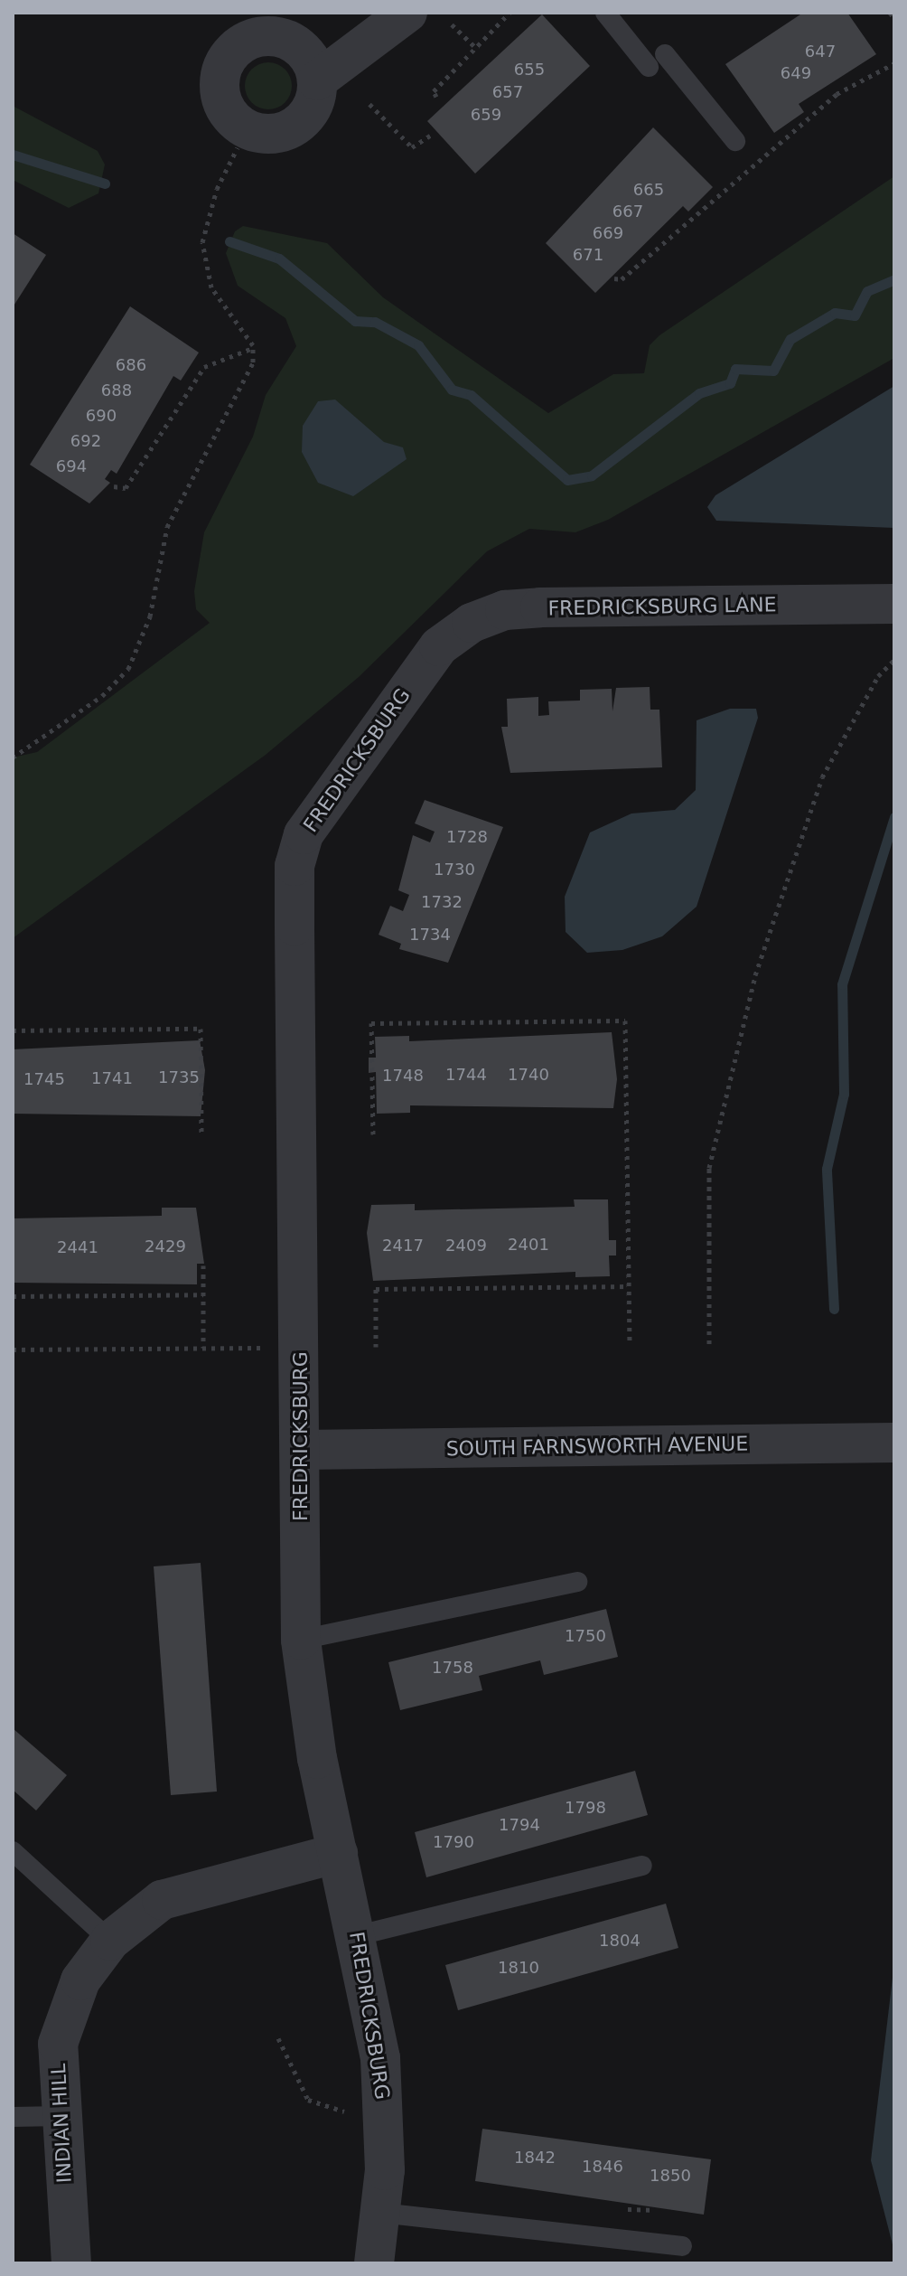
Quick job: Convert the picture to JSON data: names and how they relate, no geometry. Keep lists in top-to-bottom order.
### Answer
{
  "streets": {
    "street": [
      "FREDRICKSBURG LANE",
      "FREDRICKSBURG",
      "SOUTH FARNSWORTH AVENUE",
      "INDIAN HILL"
    ]
  },
  "crossings": [
    ["FREDRICKSBURG LANE", "FREDRICKSBURG"],
    ["FREDRICKSBURG", "SOUTH FARNSWORTH AVENUE"],
    ["FREDRICKSBURG", "INDIAN HILL"]
  ],
  "house_numbers": [
    "647",
    "655",
    "649",
    "657",
    "659",
    "665",
    "667",
    "669",
    "671",
    "686",
    "688",
    "690",
    "692",
    "694",
    "1728",
    "1730",
    "1732",
    "1734",
    "1744",
    "1740",
    "1748",
    "1735",
    "1741",
    "1745",
    "2401",
    "2417",
    "2409",
    "2429",
    "2441",
    "1750",
    "1758",
    "1798",
    "1794",
    "1790",
    "1804",
    "1810",
    "1842",
    "1846",
    "1850"
  ]
}
